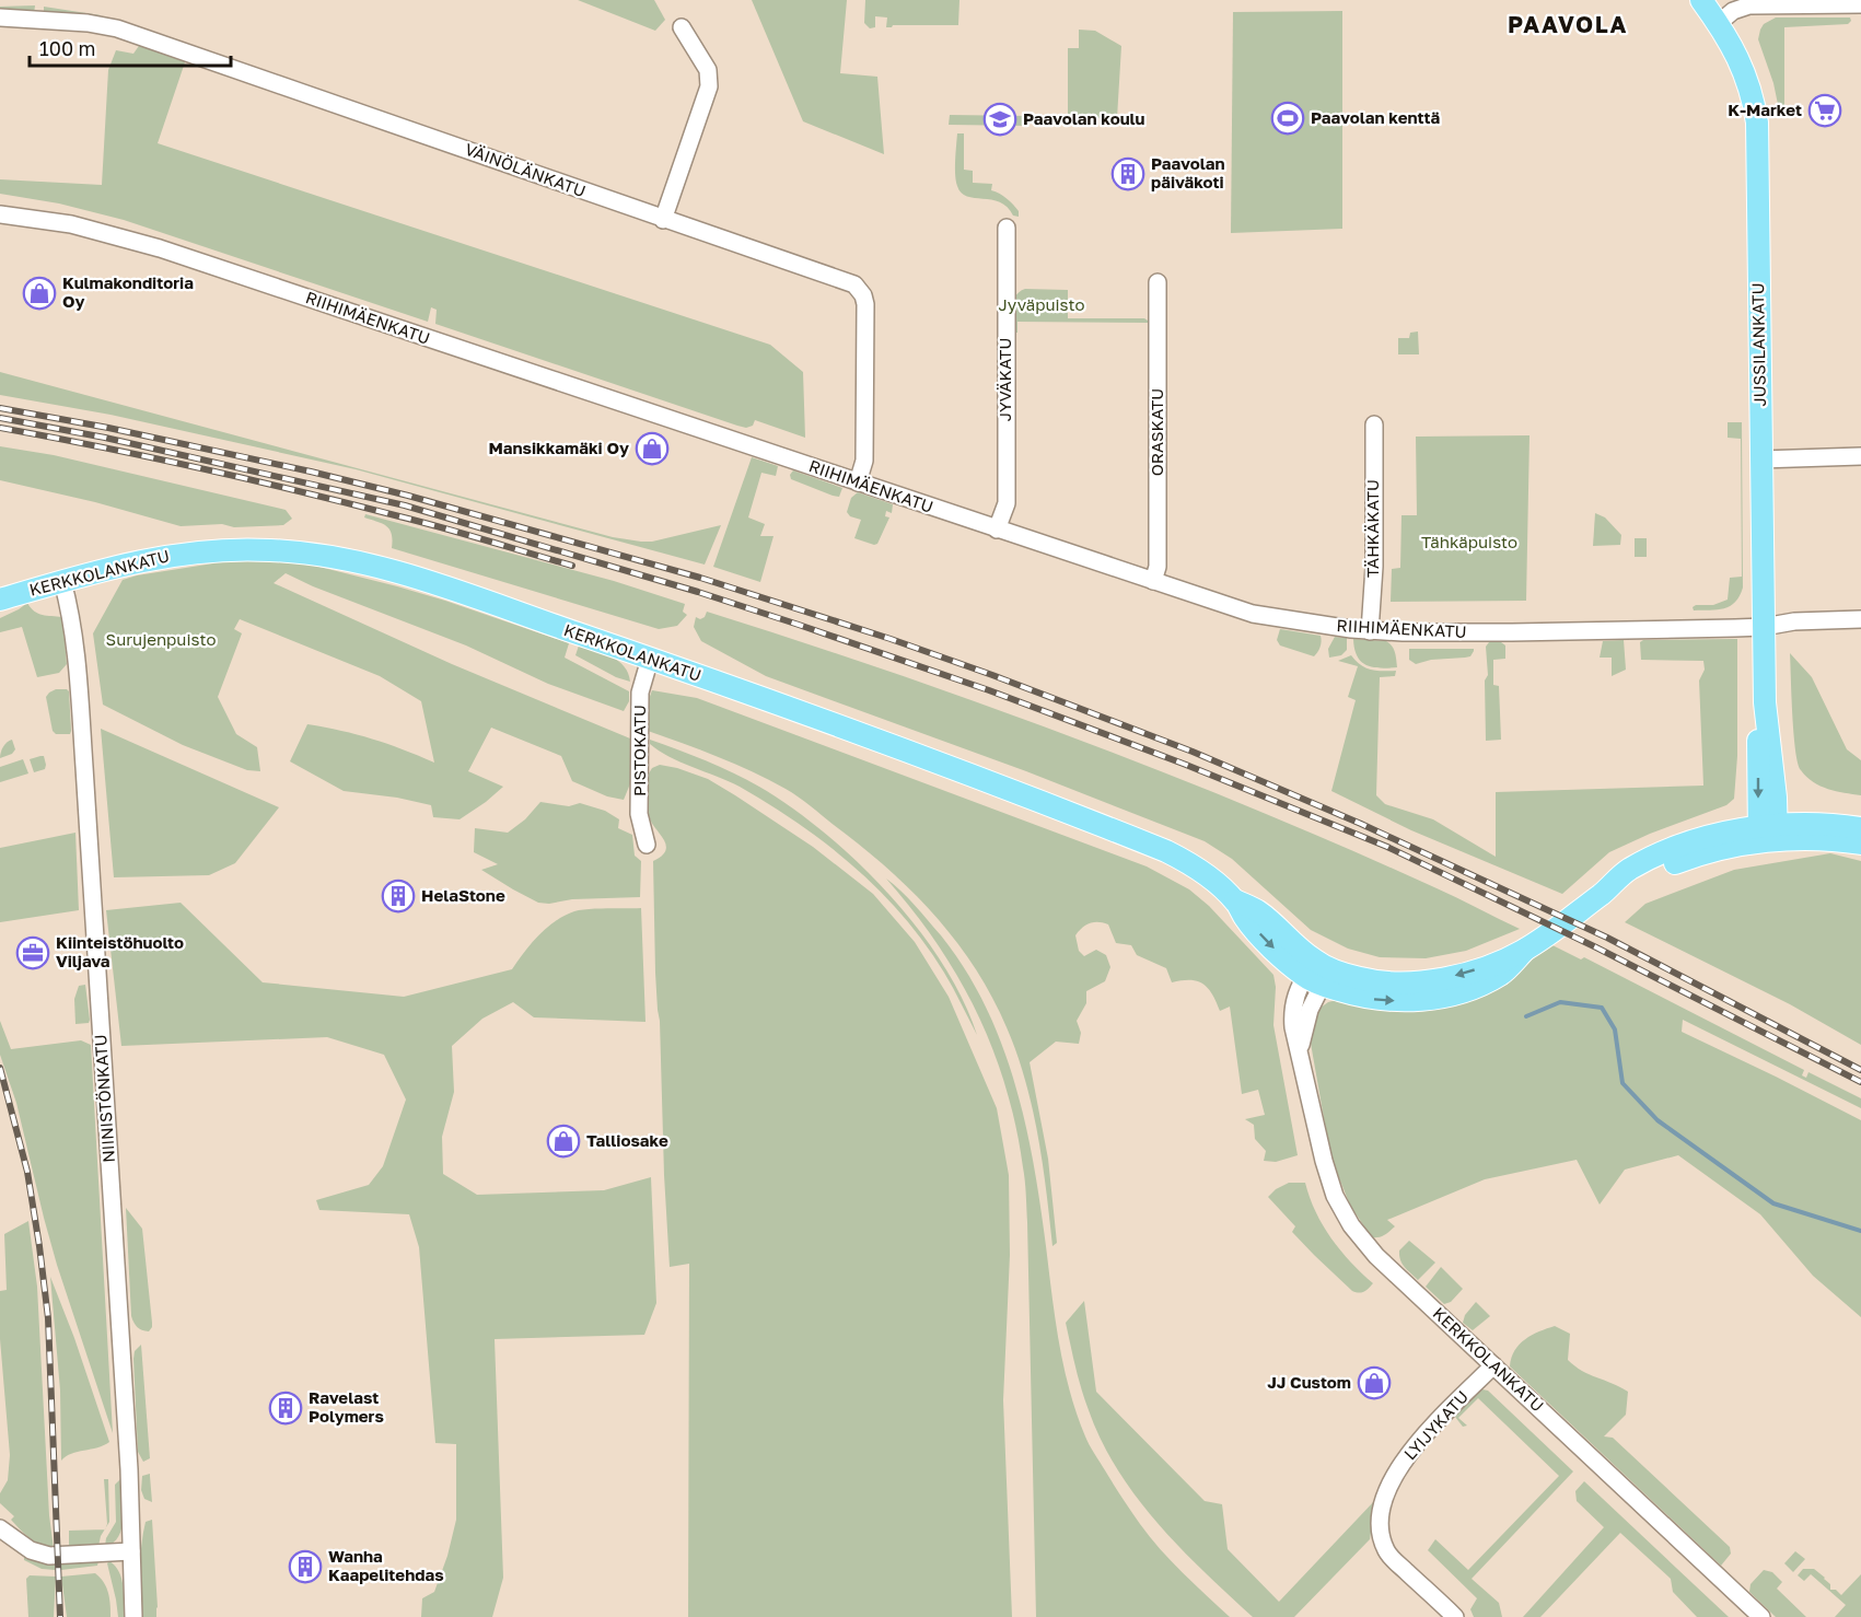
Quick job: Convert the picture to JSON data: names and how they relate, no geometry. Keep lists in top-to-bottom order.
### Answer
{
  "streets": {
    "main road": ["JUSSILANKATU", "KERKKOLANKATU"],
    "street": [
      "VÄINÖLÄNKATU",
      "RIIHIMÄENKATU",
      "JYVÄKATU",
      "ORASKATU",
      "TÄHKÄKATU",
      "PISTOKATU",
      "NIINISTÖNKATU",
      "LYIJYKATU"
    ]
  },
  "crossings": [
    ["VÄINÖLÄNKATU", "RIIHIMÄENKATU"],
    ["RIIHIMÄENKATU", "JUSSILANKATU"],
    ["RIIHIMÄENKATU", "JYVÄKATU"],
    ["RIIHIMÄENKATU", "ORASKATU"],
    ["RIIHIMÄENKATU", "TÄHKÄKATU"],
    ["KERKKOLANKATU", "PISTOKATU"],
    ["KERKKOLANKATU", "NIINISTÖNKATU"],
    ["KERKKOLANKATU", "LYIJYKATU"]
  ],
  "districts": ["PAAVOLA"],
  "parks": ["Jyväpuisto", "Tähkäpuisto", "Surujenpuisto"],
  "places": {
    "supermarket": ["K-Market"],
    "sports": ["Paavolan kenttä"],
    "school or university": ["Paavolan koulu"],
    "building": [
      "Paavolan päiväkoti",
      "HelaStone",
      "Ravelast Polymers",
      "Wanha Kaapelitehdas"
    ],
    "shop": [
      "Kulmakonditoria Oy",
      "Mansikkamäki Oy",
      "Talliosake",
      "JJ Custom"
    ],
    "office": ["Kiinteistöhuolto Viljava"]
  },
  "scale_bar": "100 m"
}
